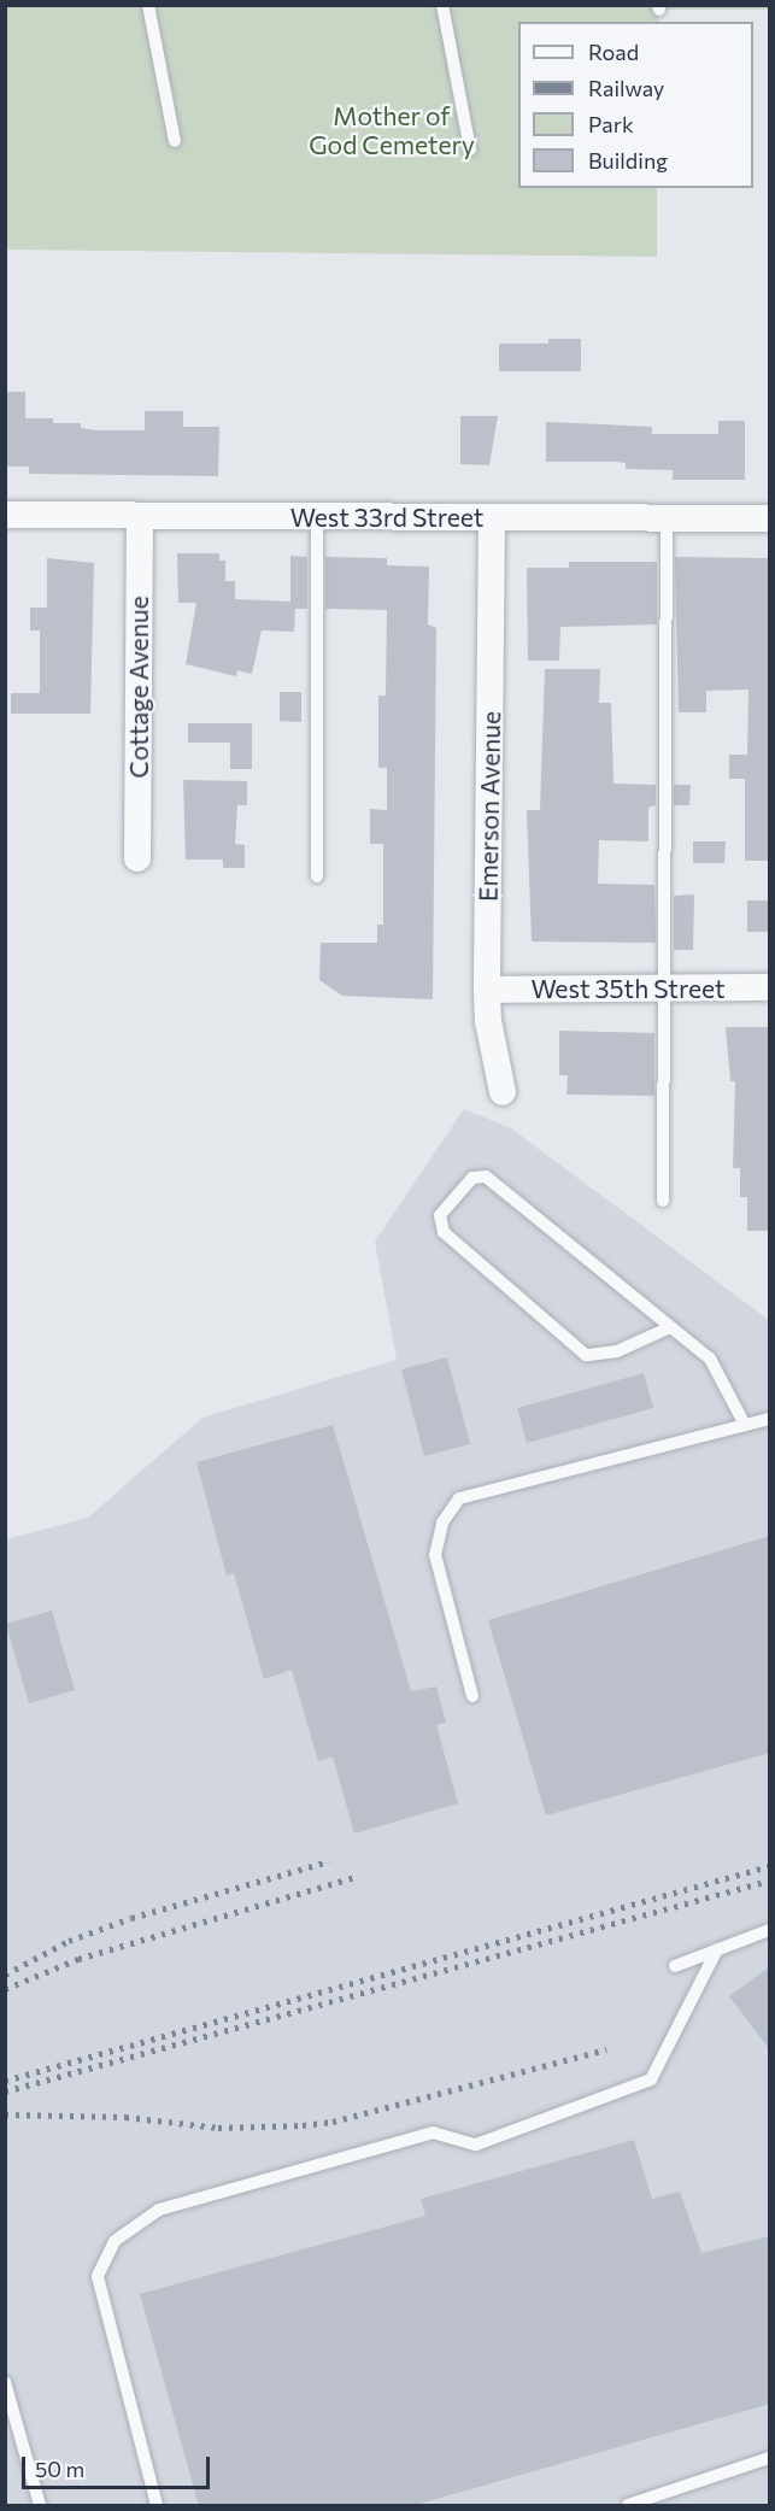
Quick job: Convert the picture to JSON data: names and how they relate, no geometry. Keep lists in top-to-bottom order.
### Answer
{
  "streets": {
    "street": [
      "West 33rd Street",
      "Cottage Avenue",
      "Emerson Avenue",
      "West 35th Street"
    ]
  },
  "crossings": [
    ["West 33rd Street", "Cottage Avenue"],
    ["West 33rd Street", "Emerson Avenue"],
    ["Emerson Avenue", "West 35th Street"]
  ],
  "parks": ["Mother of God Cemetery"],
  "legend": [
    "Road",
    "Railway",
    "Park",
    "Building"
  ],
  "scale_bar": "50 m"
}
